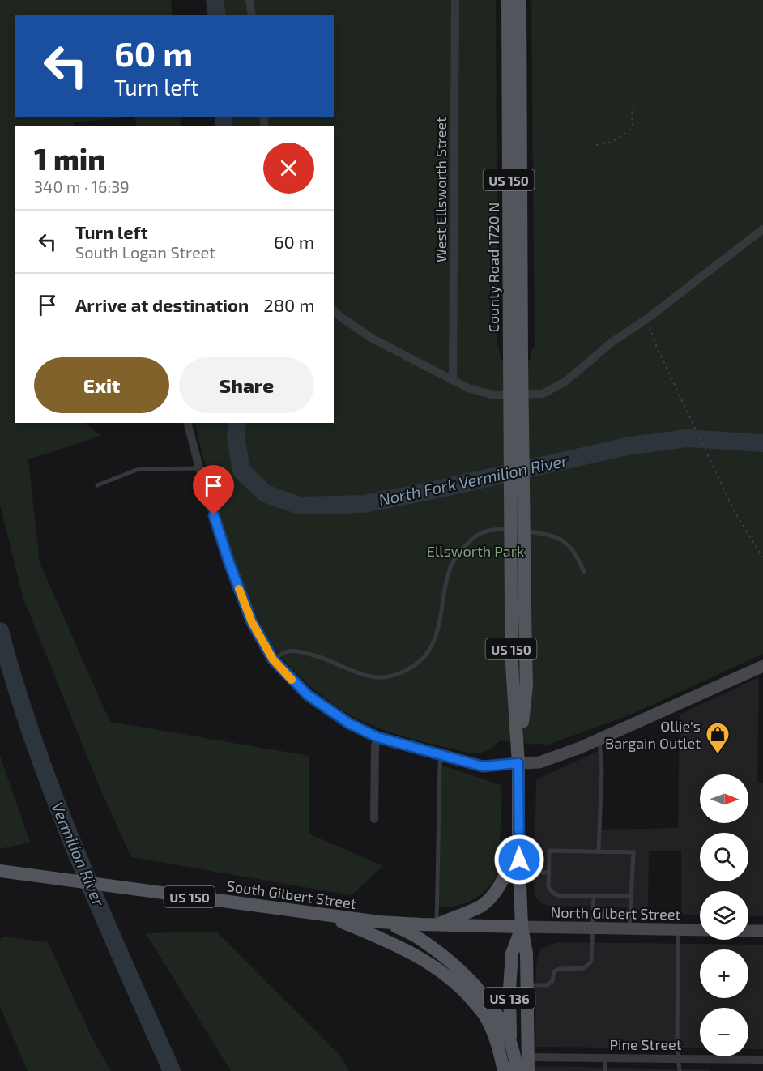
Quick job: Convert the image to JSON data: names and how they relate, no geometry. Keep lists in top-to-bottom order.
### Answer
{
  "streets": {
    "main road": [
      "US 150",
      "County Road 1720 N",
      "South Gilbert Street",
      "US 136"
    ],
    "street": ["West Ellsworth Street", "North Gilbert Street", "Pine Street"]
  },
  "crossings": [
    ["US 150", "County Road 1720 N"],
    ["US 150", "South Gilbert Street"],
    ["US 150", "North Gilbert Street"],
    ["US 150", "US 136"],
    ["South Gilbert Street", "North Gilbert Street"],
    ["South Gilbert Street", "US 136"],
    ["North Gilbert Street", "US 136"],
    ["US 136", "Pine Street"]
  ],
  "water": ["North Fork Vermilion River", "Vermilion River"],
  "parks": ["Ellsworth Park"],
  "places": {
    "shop": ["Ollie's Bargain Outlet"]
  },
  "north": "right",
  "page": {
    "turn": ["60 m", "Turn left"],
    "heading": ["1 min", "340 m · 16:39"],
    "list": [
      {
        "name": "Turn left",
        "note": "South Logan Street",
        "value": "60 m"
      },
      {
        "name": "Arrive at destination",
        "value": "280 m"
      }
    ],
    "buttons": ["Exit", "Share"],
    "map_buttons": ["+", "−"]
  }
}
